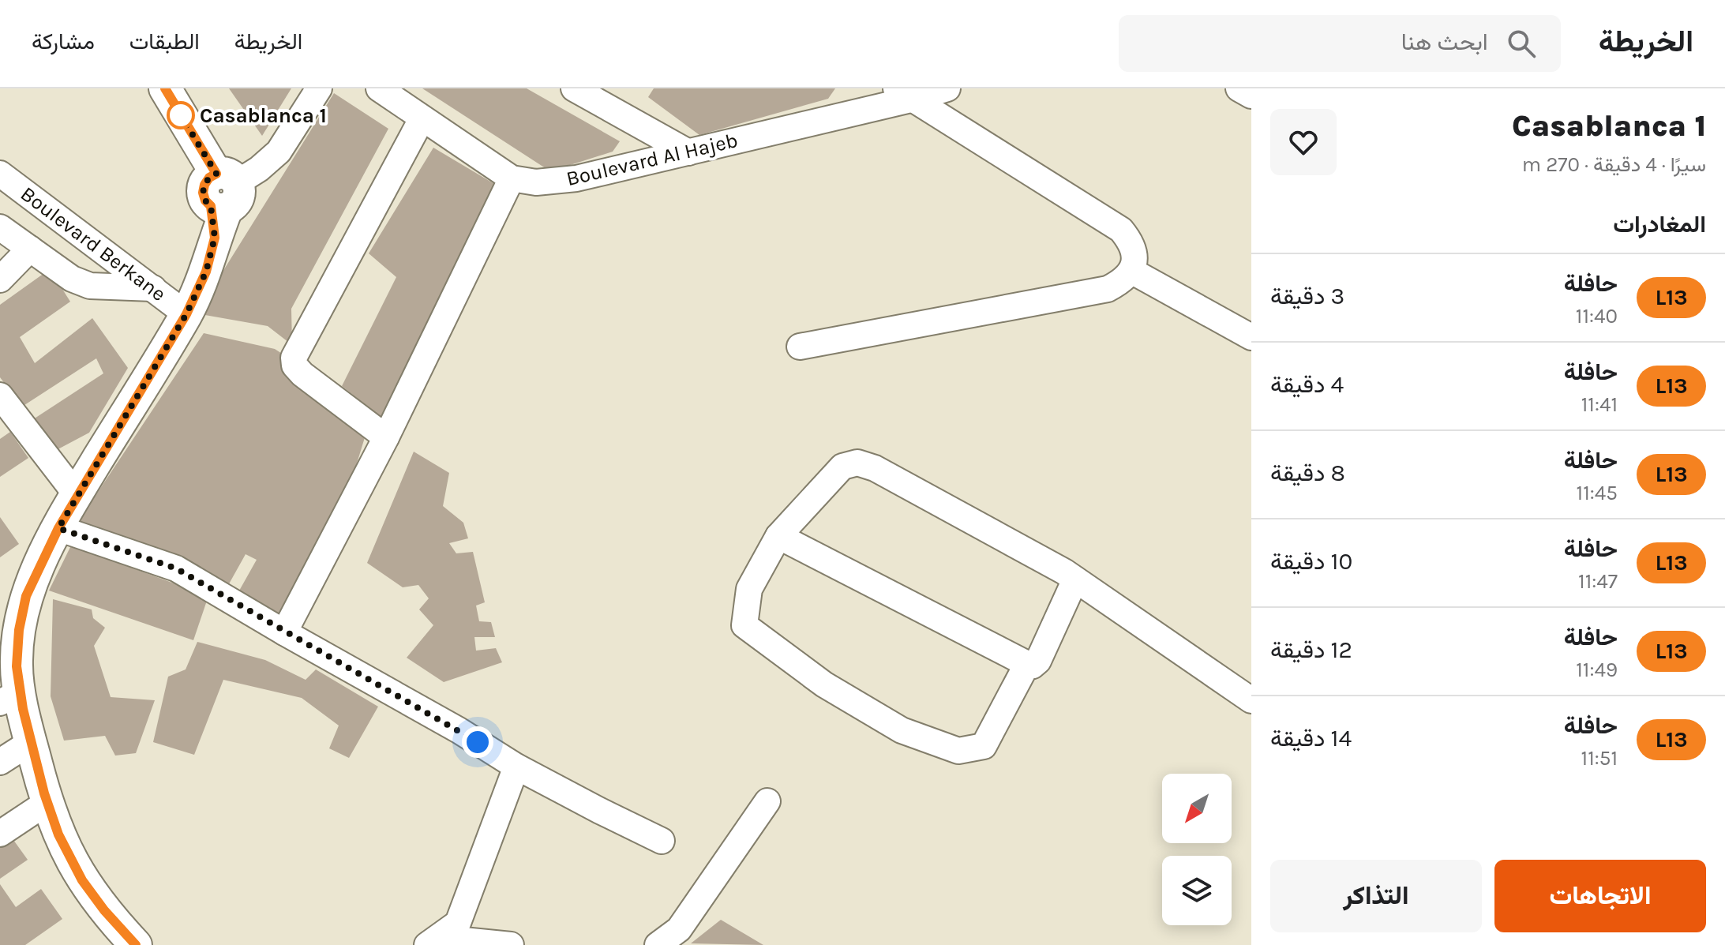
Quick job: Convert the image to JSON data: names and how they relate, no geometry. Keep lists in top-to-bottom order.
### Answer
{
  "streets": {
    "street": ["Boulevard Al Hajeb", "Boulevard Berkane"]
  },
  "places": ["Casablanca 1"],
  "lines": ["bus line L13"],
  "north": "bottom left",
  "page": {
    "header": "الخريطة",
    "search": "ابحث هنا",
    "nav": ["الخريطة", "الطبقات", "مشاركة"],
    "heading": [
      ["Casablanca 1", "سيرًا · 4 دقيقة · 270 m"],
      "المغادرات"
    ],
    "list": [
      {
        "mark": "L13",
        "name": "حافلة",
        "note": "11:40",
        "value": "3 دقيقة"
      },
      {
        "mark": "L13",
        "name": "حافلة",
        "note": "11:41",
        "value": "4 دقيقة"
      },
      {
        "mark": "L13",
        "name": "حافلة",
        "note": "11:45",
        "value": "8 دقيقة"
      },
      {
        "mark": "L13",
        "name": "حافلة",
        "note": "11:47",
        "value": "10 دقيقة"
      },
      {
        "mark": "L13",
        "name": "حافلة",
        "note": "11:49",
        "value": "12 دقيقة"
      },
      {
        "mark": "L13",
        "name": "حافلة",
        "note": "11:51",
        "value": "14 دقيقة"
      }
    ],
    "buttons": ["الاتجاهات", "التذاكر"]
  }
}
